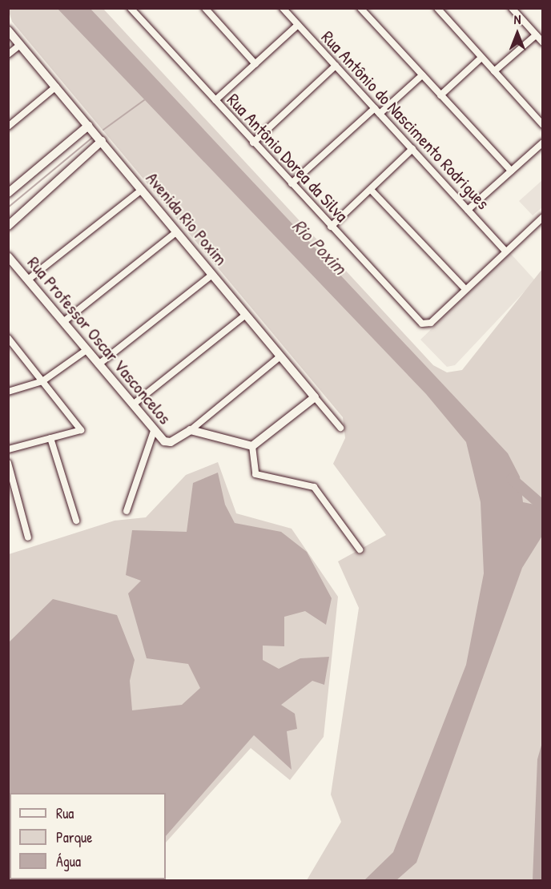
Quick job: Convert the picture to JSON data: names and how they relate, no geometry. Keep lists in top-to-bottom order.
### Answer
{
  "streets": {
    "street": [
      "Rua Antônio do Nascimento Rodrigues",
      "Rua Antônio Dorea da Silva",
      "Avenida Rio Poxim",
      "Rua Professor Oscar Vasconcelos"
    ]
  },
  "water": ["Rio Poxim"],
  "legend": ["Rua", "Parque", "Água"],
  "north": "top"
}
